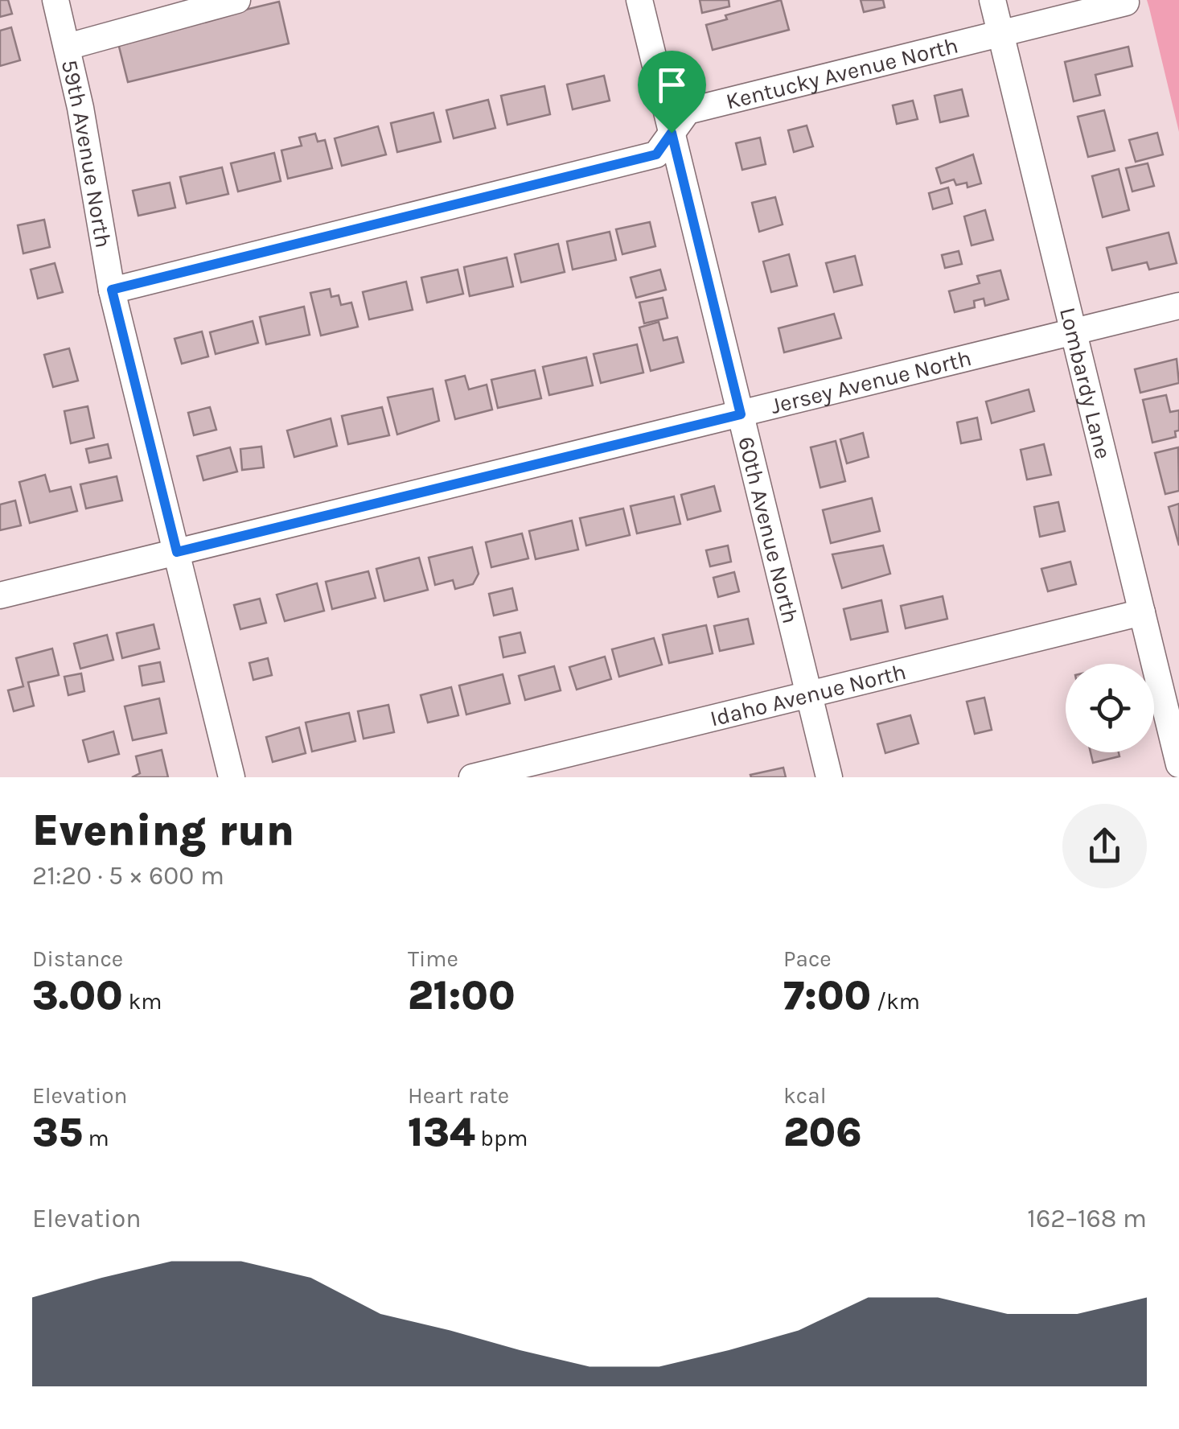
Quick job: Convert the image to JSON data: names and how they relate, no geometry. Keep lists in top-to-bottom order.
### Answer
{
  "streets": {
    "street": [
      "Kentucky Avenue North",
      "59th Avenue North",
      "Jersey Avenue North",
      "Lombardy Lane",
      "60th Avenue North",
      "Idaho Avenue North"
    ]
  },
  "crossings": [
    ["Kentucky Avenue North", "59th Avenue North"],
    ["Kentucky Avenue North", "Lombardy Lane"],
    ["Kentucky Avenue North", "60th Avenue North"],
    ["59th Avenue North", "Jersey Avenue North"],
    ["Jersey Avenue North", "Lombardy Lane"],
    ["Jersey Avenue North", "60th Avenue North"],
    ["Lombardy Lane", "Idaho Avenue North"],
    ["60th Avenue North", "Idaho Avenue North"]
  ],
  "page": {
    "heading": ["Evening run", "21:20 · 5 × 600 m"],
    "stats": [
      ["Distance", "3.00 km"],
      ["Time", "21:00"],
      ["Pace", "7:00 /km"],
      ["Elevation", "35 m"],
      ["Heart rate", "134 bpm"],
      ["kcal", "206"]
    ],
    "chart": ["Elevation", "162–168 m"]
  }
}
